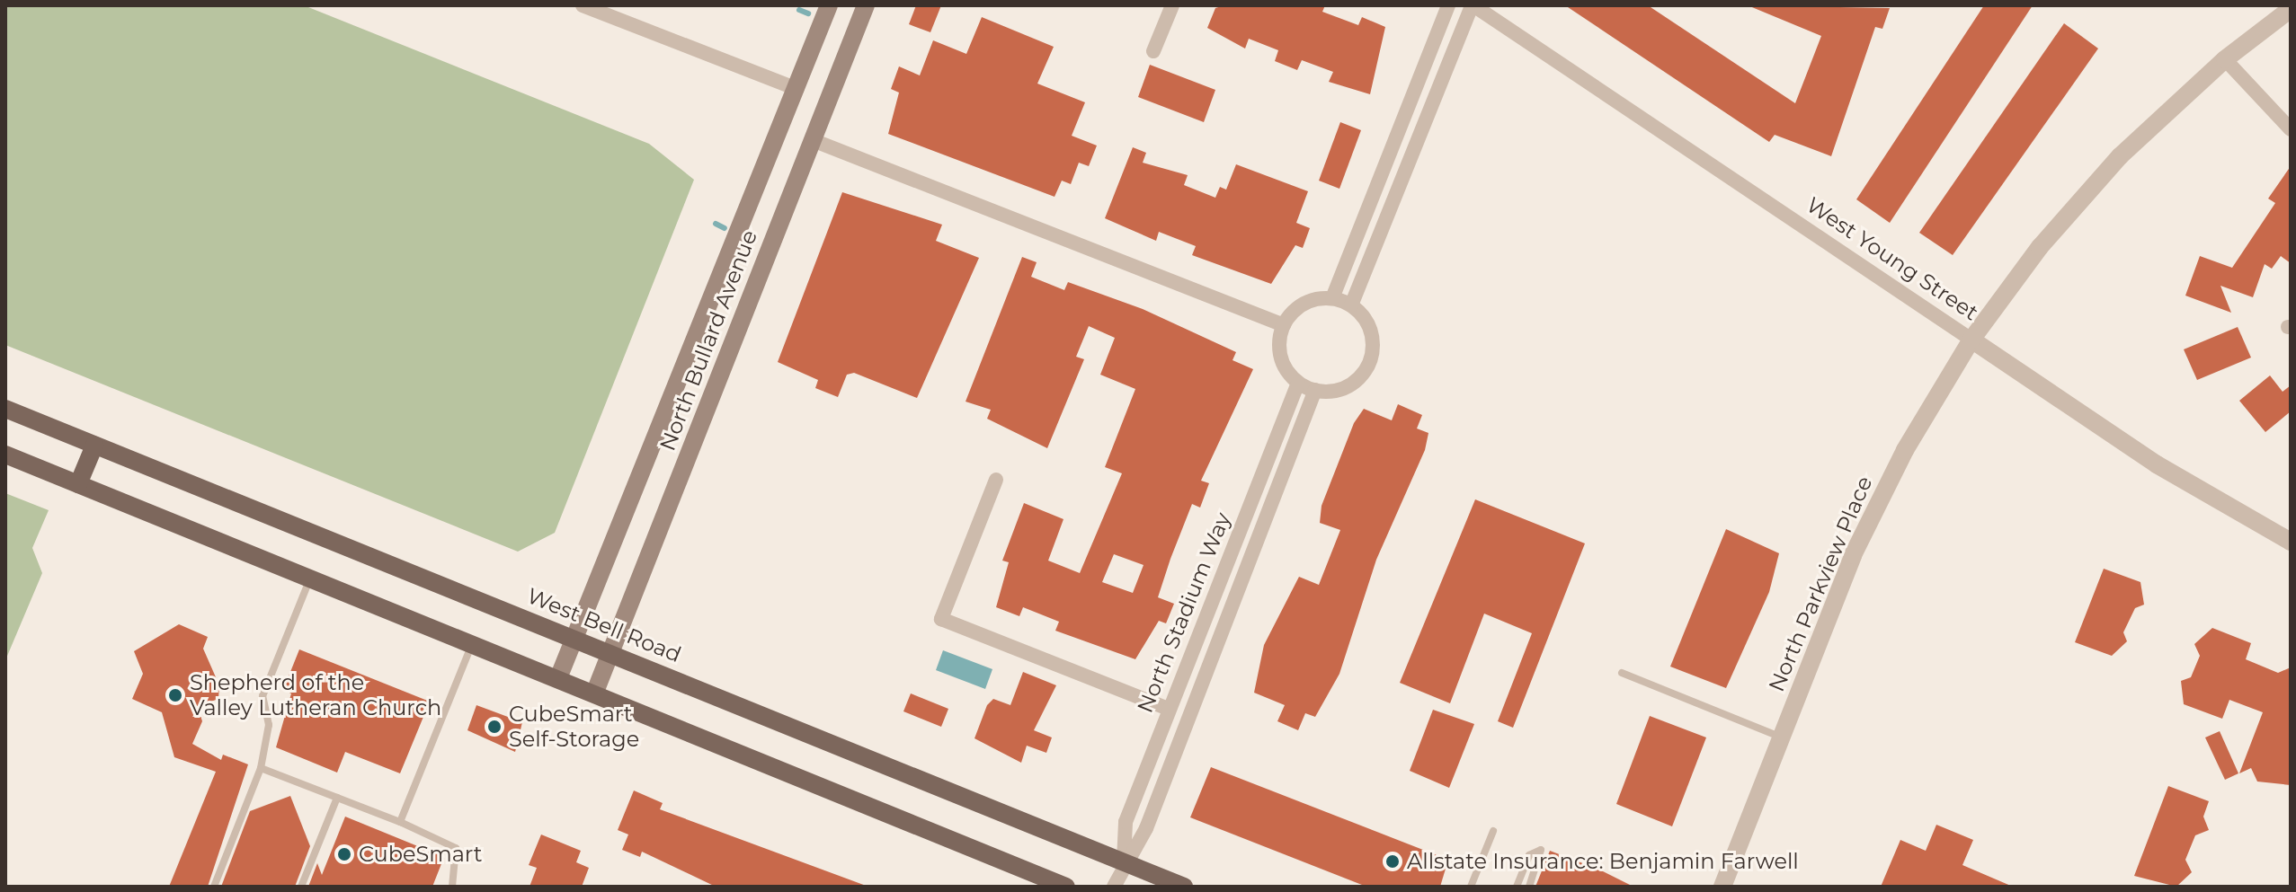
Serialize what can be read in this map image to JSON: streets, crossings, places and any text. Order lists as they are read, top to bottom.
{
  "streets": {
    "main road": ["North Bullard Avenue", "West Bell Road"],
    "street": ["West Young Street", "North Parkview Place", "North Stadium Way"]
  },
  "crossings": [
    ["West Young Street", "North Parkview Place"],
    ["North Bullard Avenue", "West Bell Road"],
    ["North Stadium Way", "West Bell Road"]
  ],
  "places": [
    "Shepherd of the Valley Lutheran Church",
    "CubeSmart Self-Storage",
    "CubeSmart",
    "Allstate Insurance: Benjamin Farwell"
  ]
}
